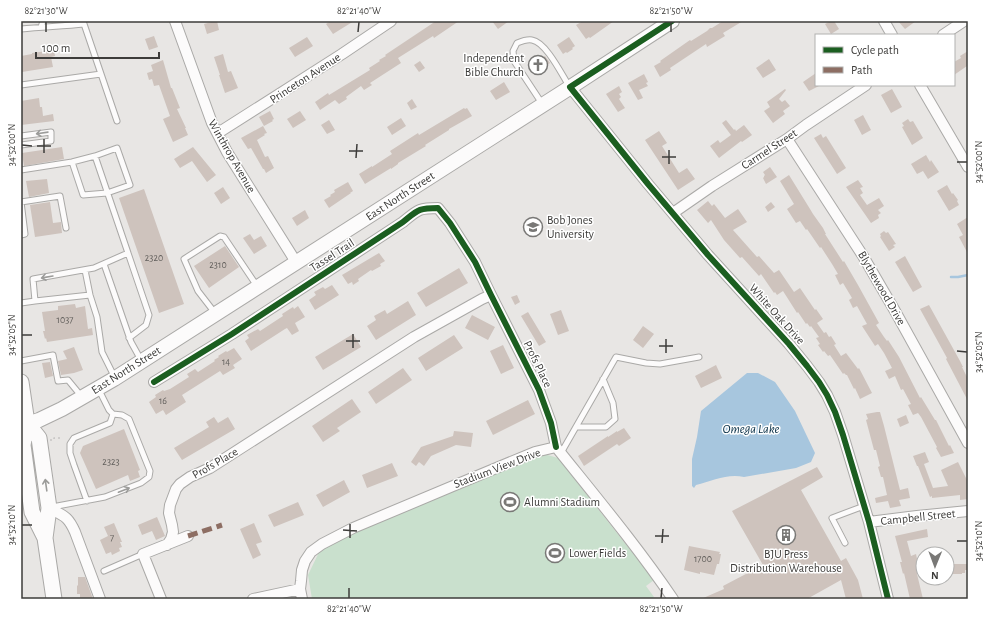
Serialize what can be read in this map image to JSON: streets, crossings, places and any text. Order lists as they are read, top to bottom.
{
  "streets": {
    "main road": ["East North Street"],
    "street": [
      "Princeton Avenue",
      "Carmel Street",
      "Winthrop Avenue",
      "Tassel Trail",
      "Blythewood Drive",
      "White Oak Drive",
      "Profs Place",
      "Stadium View Drive",
      "Campbell Street"
    ]
  },
  "crossings": [
    ["Princeton Avenue", "Winthrop Avenue"],
    ["Carmel Street", "Blythewood Drive"],
    ["Carmel Street", "White Oak Drive"],
    ["Winthrop Avenue", "East North Street"],
    ["East North Street", "White Oak Drive"],
    ["Tassel Trail", "Profs Place"],
    ["White Oak Drive", "Campbell Street"],
    ["Profs Place", "Stadium View Drive"]
  ],
  "water": ["Omega Lake"],
  "places": {
    "church": ["Independent Bible Church"],
    "school or university": ["Bob Jones University"],
    "sports": ["Alumni Stadium", "Lower Fields"],
    "building": ["BJU Press Distribution Warehouse"]
  },
  "house_numbers": [
    "2320",
    "2310",
    "1037",
    "14",
    "16",
    "2323",
    "7",
    "1700"
  ],
  "legend": ["Cycle path", "Path"],
  "scale_bar": "100 m",
  "north": "bottom",
  "coordinates": [
    "82°21'30\"W",
    "82°21'40\"W",
    "82°21'50\"W",
    "34°52'00\"N",
    "34°52'05\"N",
    "34°52'10\"N"
  ]
}
